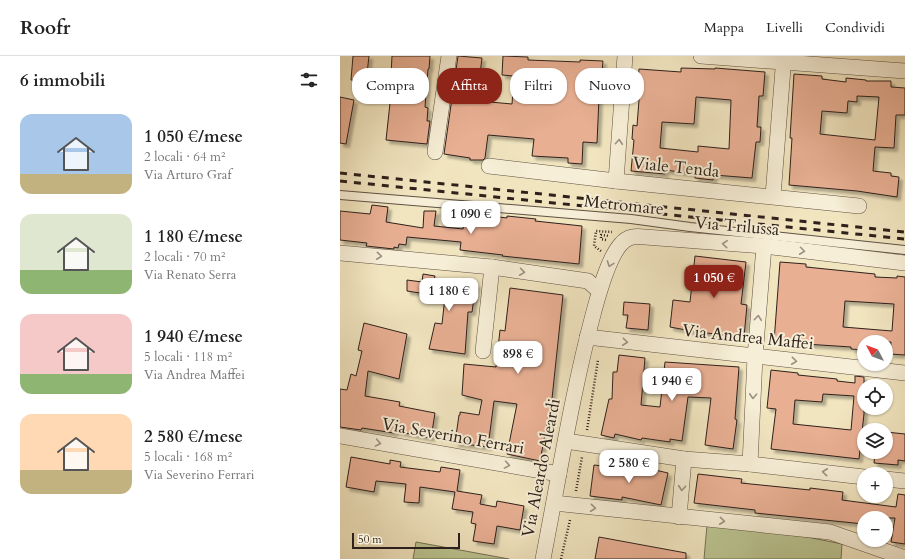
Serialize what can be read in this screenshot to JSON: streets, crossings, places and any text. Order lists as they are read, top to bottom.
{
  "streets": {
    "street": [
      "Viale Tenda",
      "Via Trilussa",
      "Via Andrea Maffei",
      "Via Severino Ferrari",
      "Via Aleardo Aleardi"
    ],
    "lane": ["Metromare"]
  },
  "crossings": [
    ["Via Trilussa", "Via Aleardo Aleardi"],
    ["Via Andrea Maffei", "Via Aleardo Aleardi"],
    ["Via Severino Ferrari", "Via Aleardo Aleardi"]
  ],
  "one_way": ["Via Severino Ferrari"],
  "scale_bar": "50 m",
  "north": "top left",
  "page": {
    "header": "Roofr",
    "nav": ["Mappa", "Livelli", "Condividi"],
    "heading": "6 immobili",
    "chip": [
      "Compra",
      "Affitta",
      "Filtri",
      "Nuovo"
    ],
    "list": [
      {
        "name": "1 050 €/mese",
        "note": "2 locali · 64 m² · Via Arturo Graf"
      },
      {
        "name": "1 180 €/mese",
        "note": "2 locali · 70 m² · Via Renato Serra"
      },
      {
        "name": "1 940 €/mese",
        "note": "5 locali · 118 m² · Via Andrea Maffei"
      },
      {
        "name": "2 580 €/mese",
        "note": "5 locali · 168 m² · Via Severino Ferrari"
      }
    ],
    "price": [
      "1 090 €",
      "1 050 €",
      "1 180 €",
      "898 €",
      "1 940 €",
      "2 580 €"
    ],
    "map_buttons": ["+", "−"],
    "scale": "50 m"
  }
}
